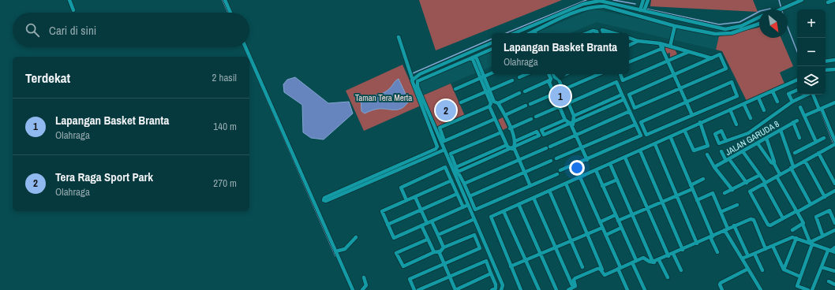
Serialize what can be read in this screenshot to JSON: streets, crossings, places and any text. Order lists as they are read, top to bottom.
{
  "streets": {
    "street": ["JALAN GARUDA 8"]
  },
  "parks": ["Taman Tera Merta"],
  "north": "bottom right",
  "page": {
    "map_buttons": ["+", "−"],
    "search": "Cari di sini",
    "popup": ["Lapangan Basket Branta", "Olahraga"],
    "heading": ["Terdekat", "2 hasil"],
    "pins": ["1", "2"],
    "list": [
      {
        "mark": "1",
        "name": "Lapangan Basket Branta",
        "note": "Olahraga",
        "value": "140 m"
      },
      {
        "mark": "2",
        "name": "Tera Raga Sport Park",
        "note": "Olahraga",
        "value": "270 m"
      }
    ]
  }
}
